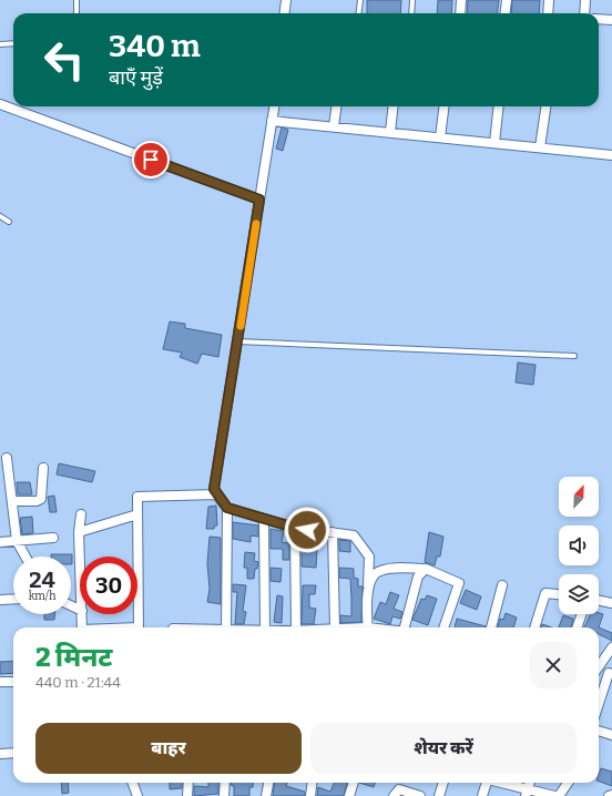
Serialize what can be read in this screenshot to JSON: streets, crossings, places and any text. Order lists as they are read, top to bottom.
{
  "north": "top right",
  "page": {
    "turn": ["340 m", "बाएँ मुड़ें"],
    "speed": "24 km/h",
    "limit": "30",
    "heading": ["2 मिनट", "440 m · 21:44"],
    "buttons": ["बाहर", "शेयर करें"]
  }
}
